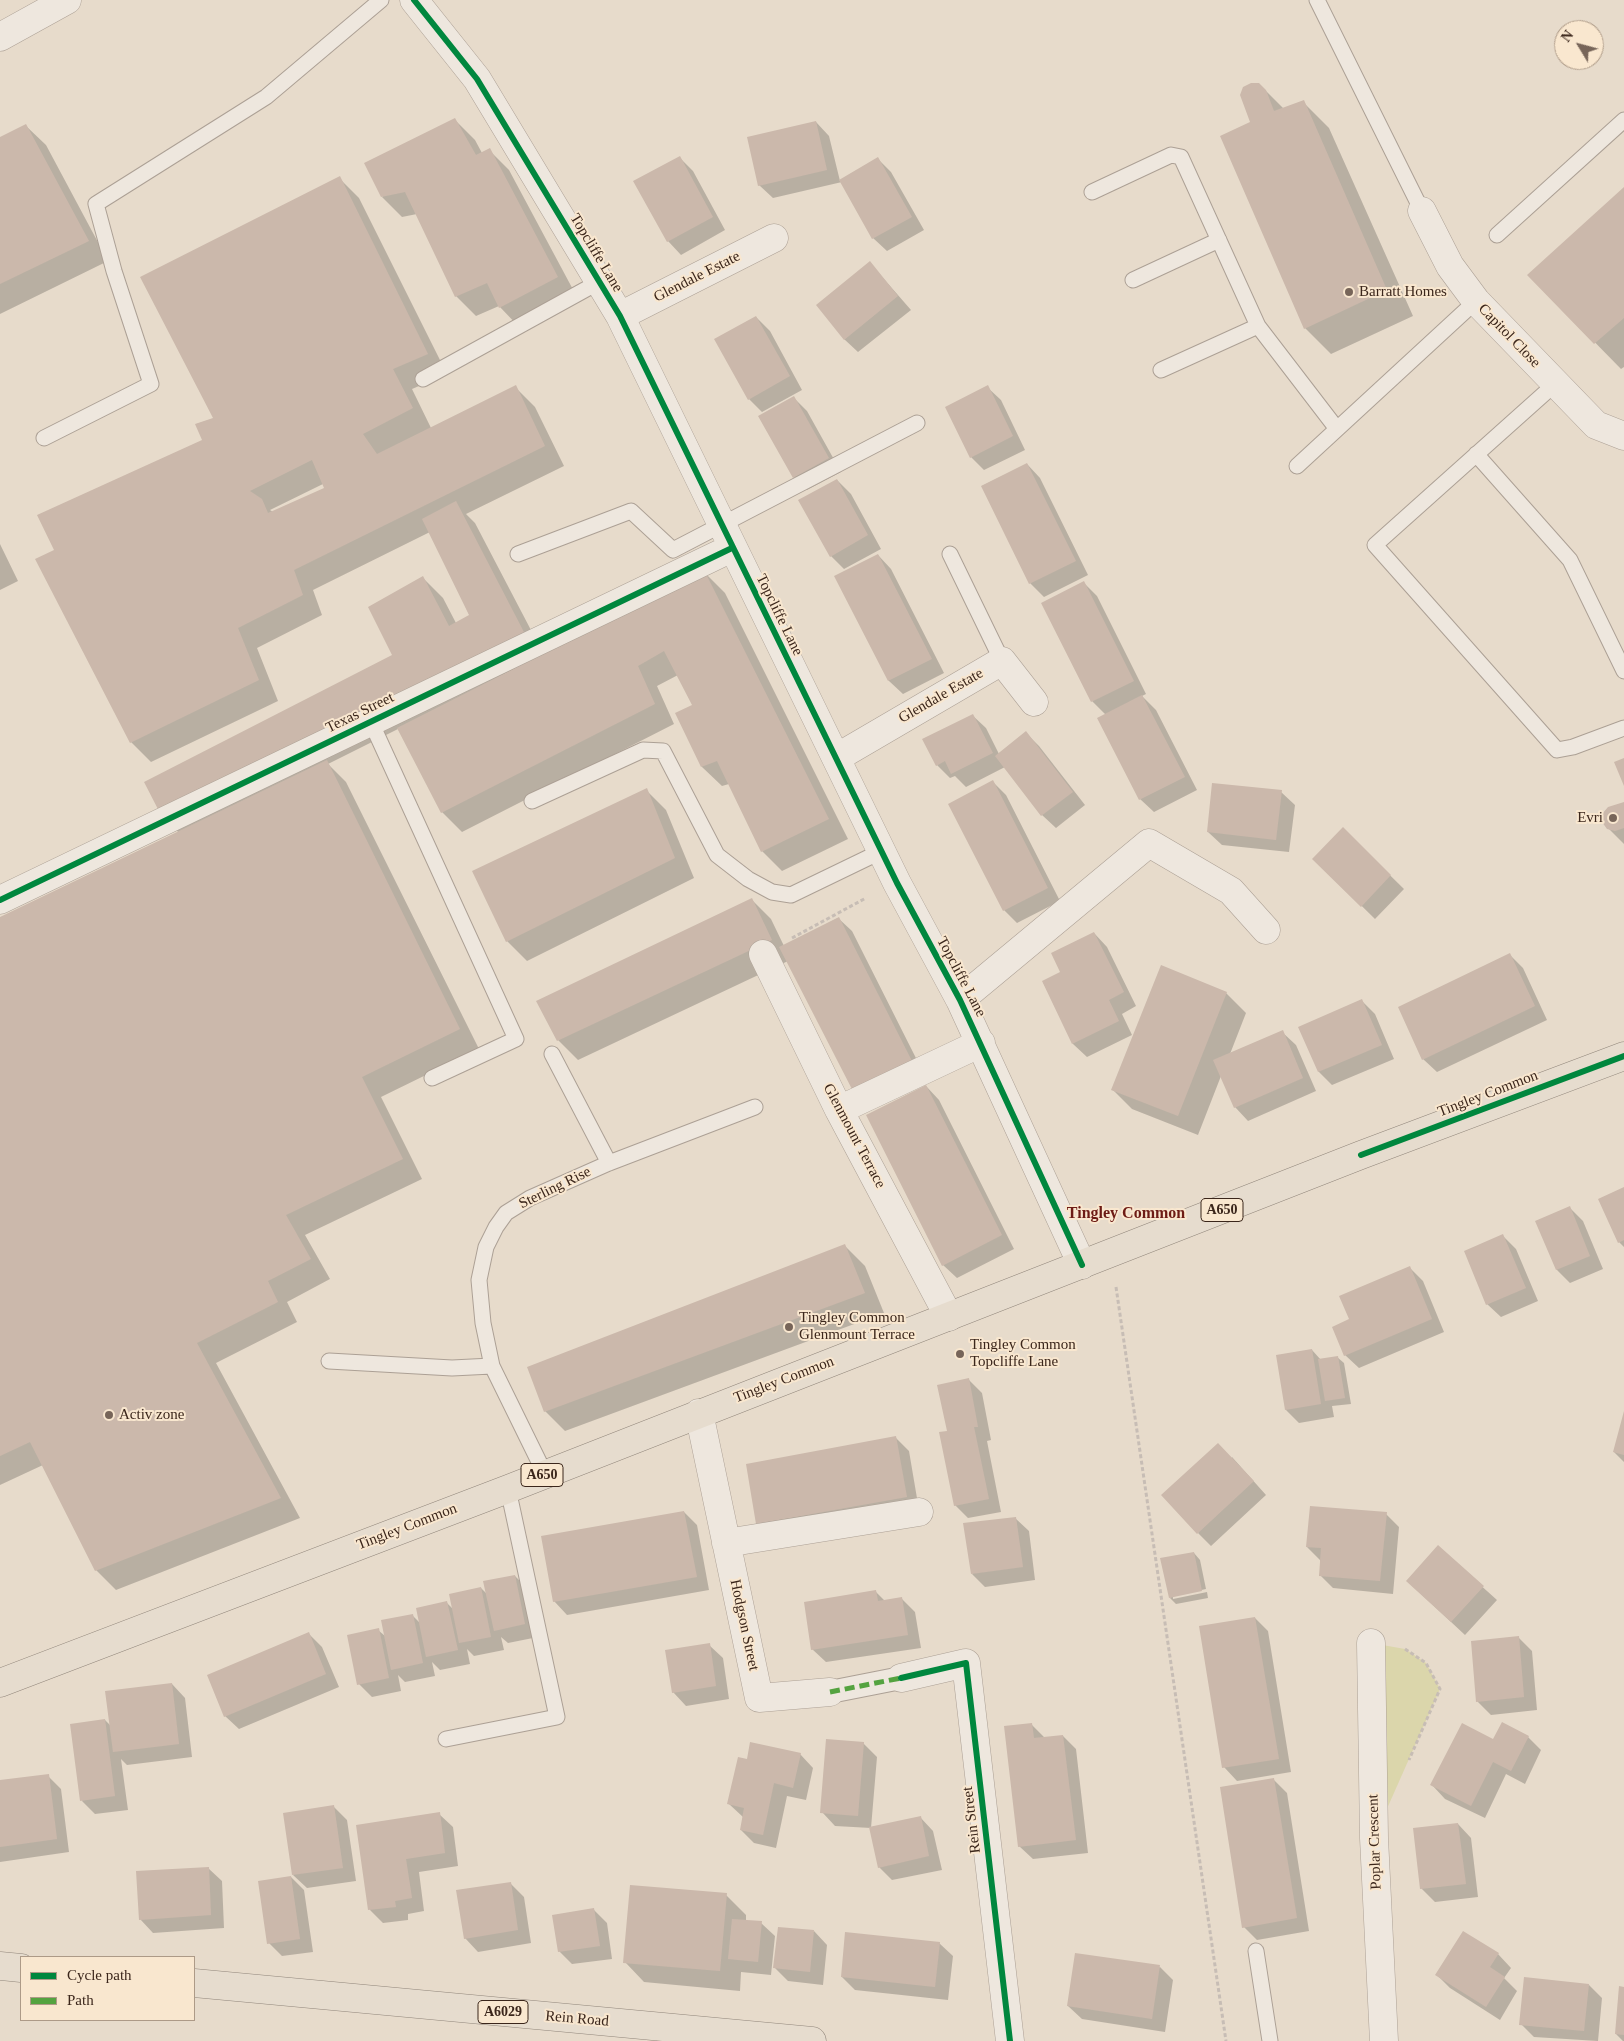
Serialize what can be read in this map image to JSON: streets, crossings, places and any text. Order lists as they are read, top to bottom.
{
  "streets": {
    "main road": [
      "Tingley Common",
      "A650",
      "A6029",
      "Rein Road"
    ],
    "street": [
      "Topcliffe Lane",
      "Glendale Estate",
      "Capitol Close",
      "Texas Street",
      "Glenmount Terrace",
      "Hodgson Street",
      "Rein Street",
      "Poplar Crescent"
    ],
    "lane": ["Sterling Rise"]
  },
  "crossings": [
    ["Topcliffe Lane", "Glendale Estate"],
    ["Topcliffe Lane", "Texas Street"],
    ["Topcliffe Lane", "Tingley Common"],
    ["Tingley Common", "Glenmount Terrace"],
    ["Tingley Common", "Sterling Rise"],
    ["Tingley Common", "Hodgson Street"],
    ["Hodgson Street", "Rein Street"]
  ],
  "districts": ["Tingley Common"],
  "places": [
    "Barratt Homes",
    "Evri",
    "Tingley Common Glenmount Terrace",
    "Tingley Common Topcliffe Lane",
    "Activ zone"
  ],
  "legend": ["Cycle path", "Path"],
  "north": "top left"
}
